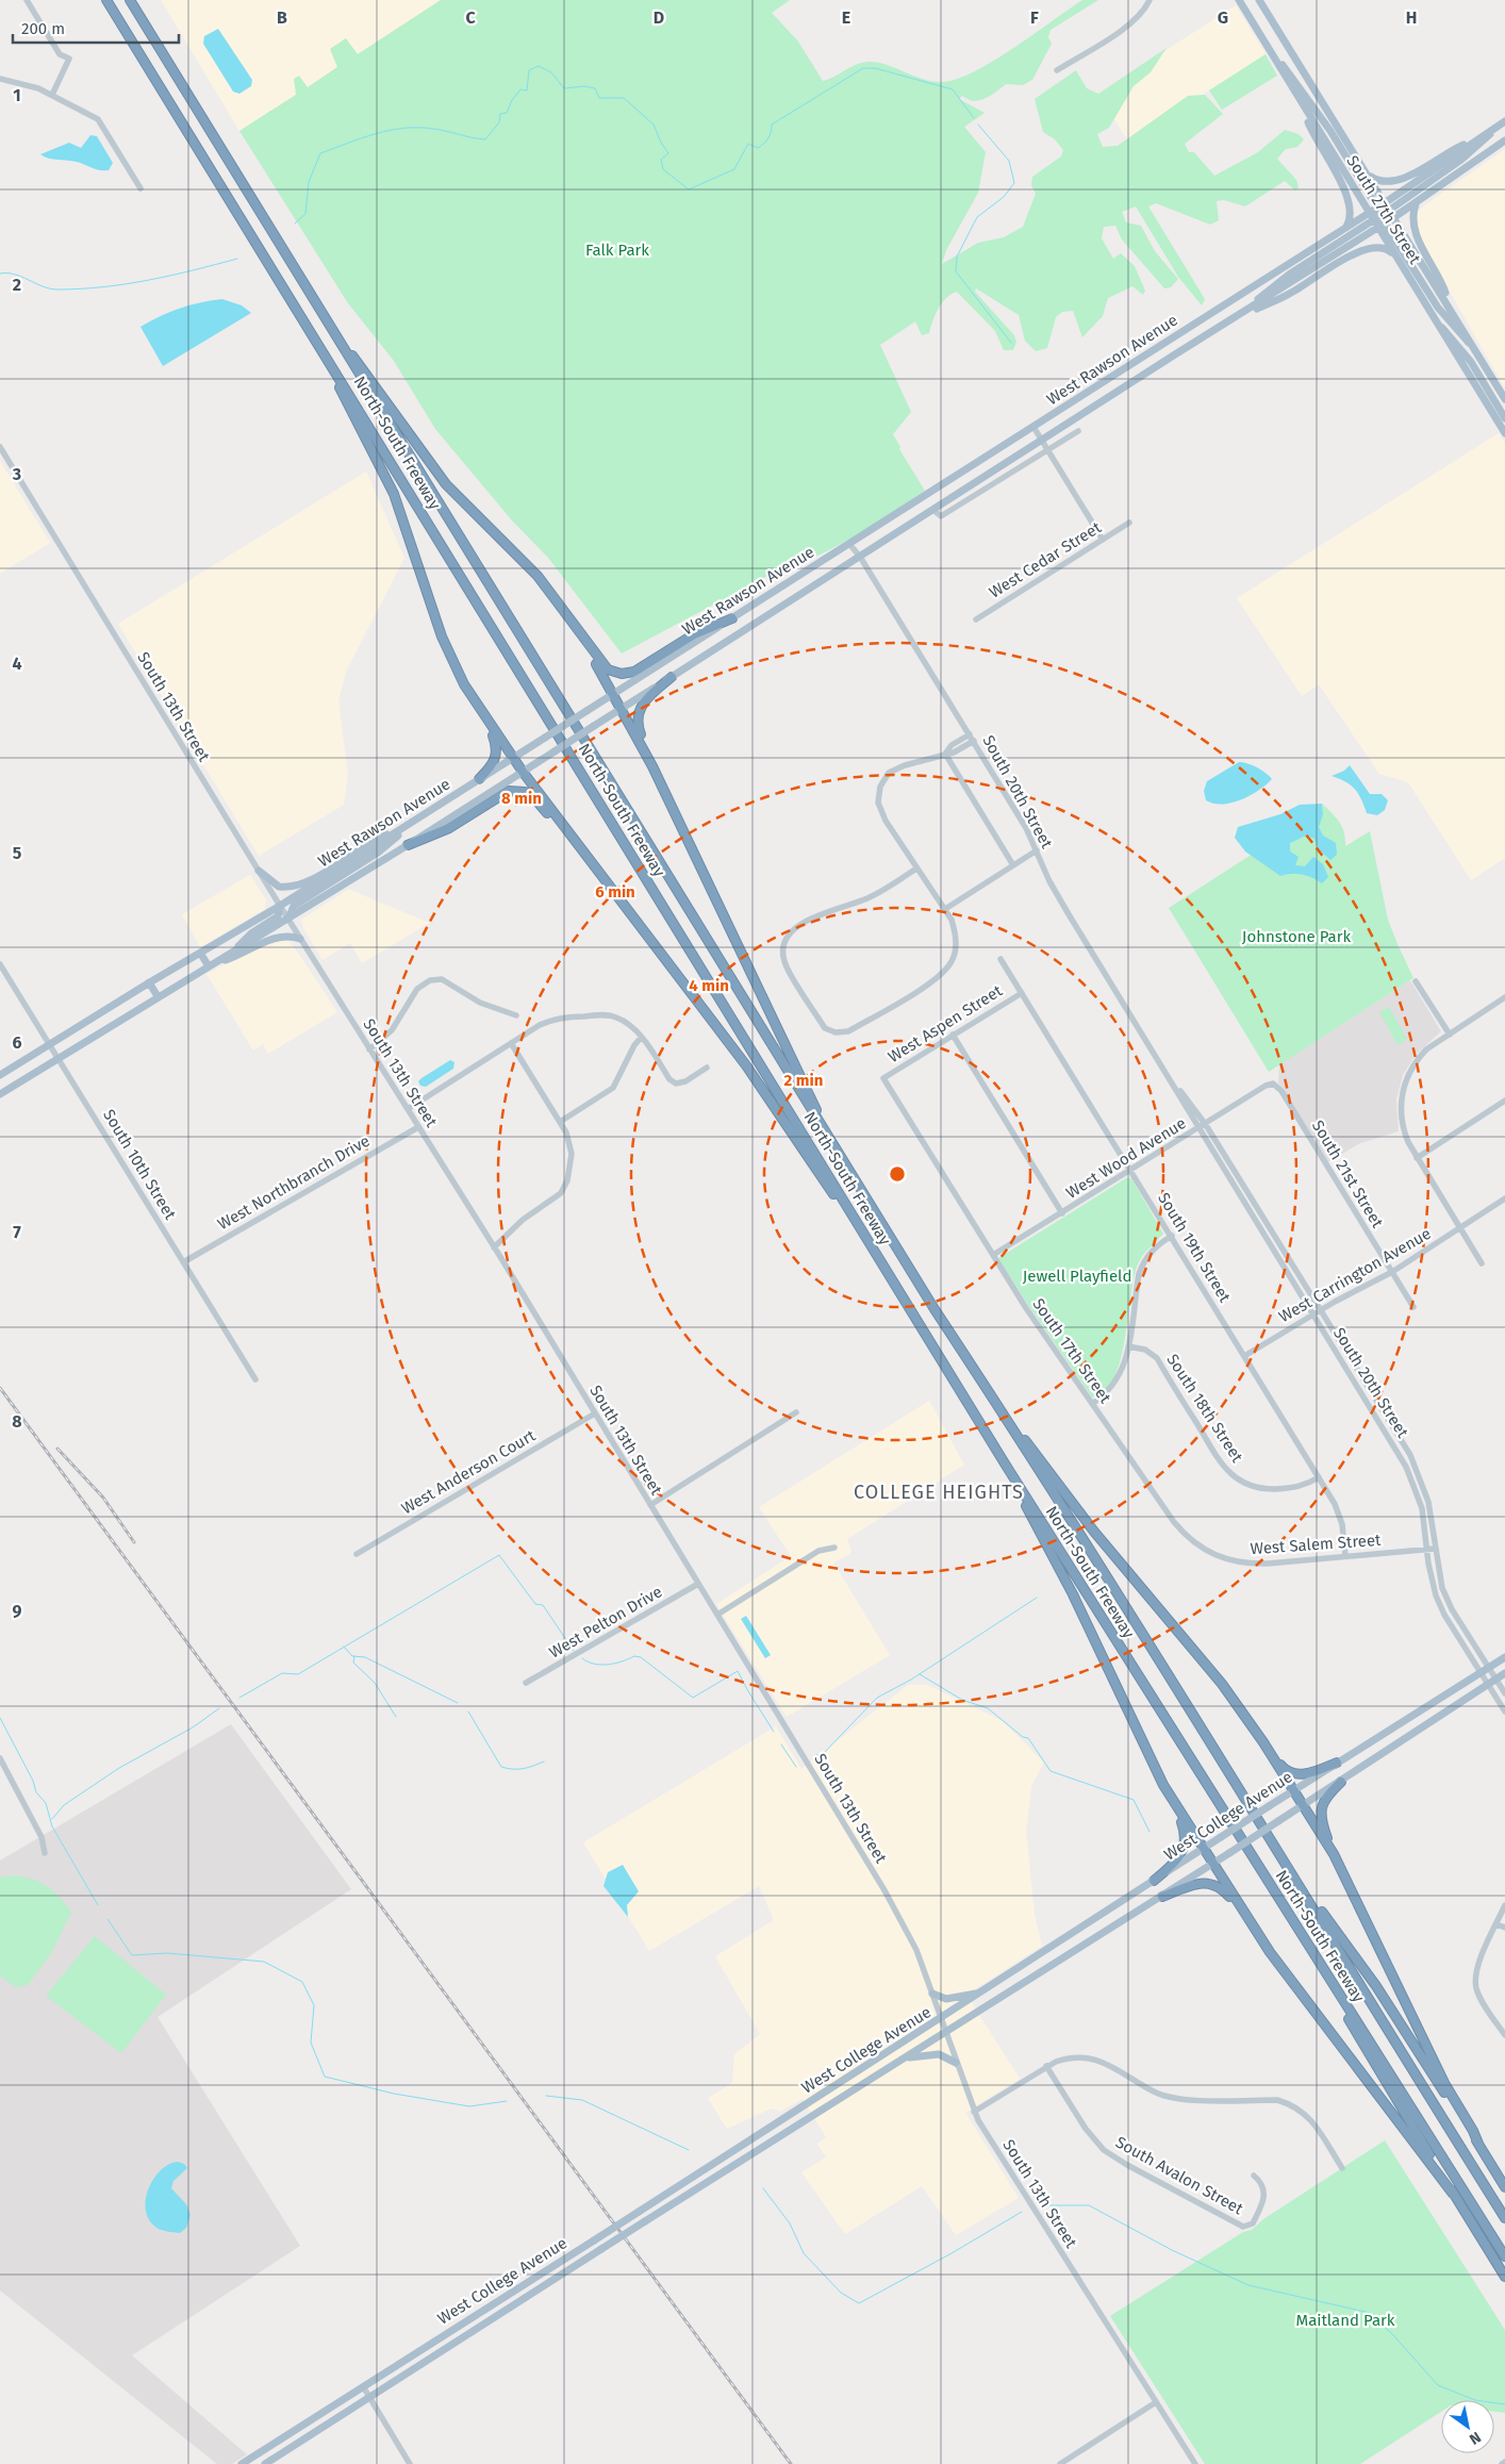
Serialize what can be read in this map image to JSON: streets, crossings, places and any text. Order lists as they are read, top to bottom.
{
  "streets": {
    "highway": ["North-South Freeway"],
    "main road": ["South 27th Street", "West Rawson Avenue", "West College Avenue"],
    "street": [
      "West Cedar Street",
      "South 13th Street",
      "South 20th Street",
      "West Aspen Street",
      "West Wood Avenue",
      "South 10th Street",
      "South 21st Street",
      "West Northbranch Drive",
      "South 19th Street",
      "West Carrington Avenue",
      "South 17th Street",
      "South 18th Street",
      "West Anderson Court",
      "West Salem Street",
      "West Pelton Drive",
      "South Avalon Street"
    ]
  },
  "crossings": [
    ["South 27th Street", "West Rawson Avenue"],
    ["West Rawson Avenue", "South 13th Street"],
    ["West Rawson Avenue", "South 20th Street"],
    ["West Rawson Avenue", "South 10th Street"],
    ["South 13th Street", "West Northbranch Drive"],
    ["South 13th Street", "West Anderson Court"],
    ["South 13th Street", "West Pelton Drive"],
    ["South 13th Street", "West College Avenue"],
    ["South 20th Street", "West Wood Avenue"],
    ["South 20th Street", "West Carrington Avenue"],
    ["South 20th Street", "West Salem Street"],
    ["South 20th Street", "West College Avenue"],
    ["West Aspen Street", "South 19th Street"],
    ["West Aspen Street", "South 17th Street"],
    ["West Wood Avenue", "South 21st Street"],
    ["West Wood Avenue", "South 19th Street"],
    ["West Wood Avenue", "South 17th Street"],
    ["South 10th Street", "West Northbranch Drive"],
    ["South 21st Street", "West Carrington Avenue"],
    ["South 19th Street", "West Carrington Avenue"],
    ["South 19th Street", "South 18th Street"],
    ["South 19th Street", "West Salem Street"],
    ["South 17th Street", "West Salem Street"]
  ],
  "districts": ["COLLEGE HEIGHTS"],
  "parks": [
    "Falk Park",
    "Johnstone Park",
    "Jewell Playfield",
    "Maitland Park"
  ],
  "scale_bar": "200 m",
  "north": "bottom right",
  "grid": {
    "columns": [
      "B",
      "C",
      "D",
      "E",
      "F",
      "G",
      "H"
    ],
    "rows": [
      "1",
      "2",
      "3",
      "4",
      "5",
      "6",
      "7",
      "8",
      "9"
    ]
  },
  "rings": [
    "8 min",
    "6 min",
    "4 min",
    "2 min"
  ]
}
